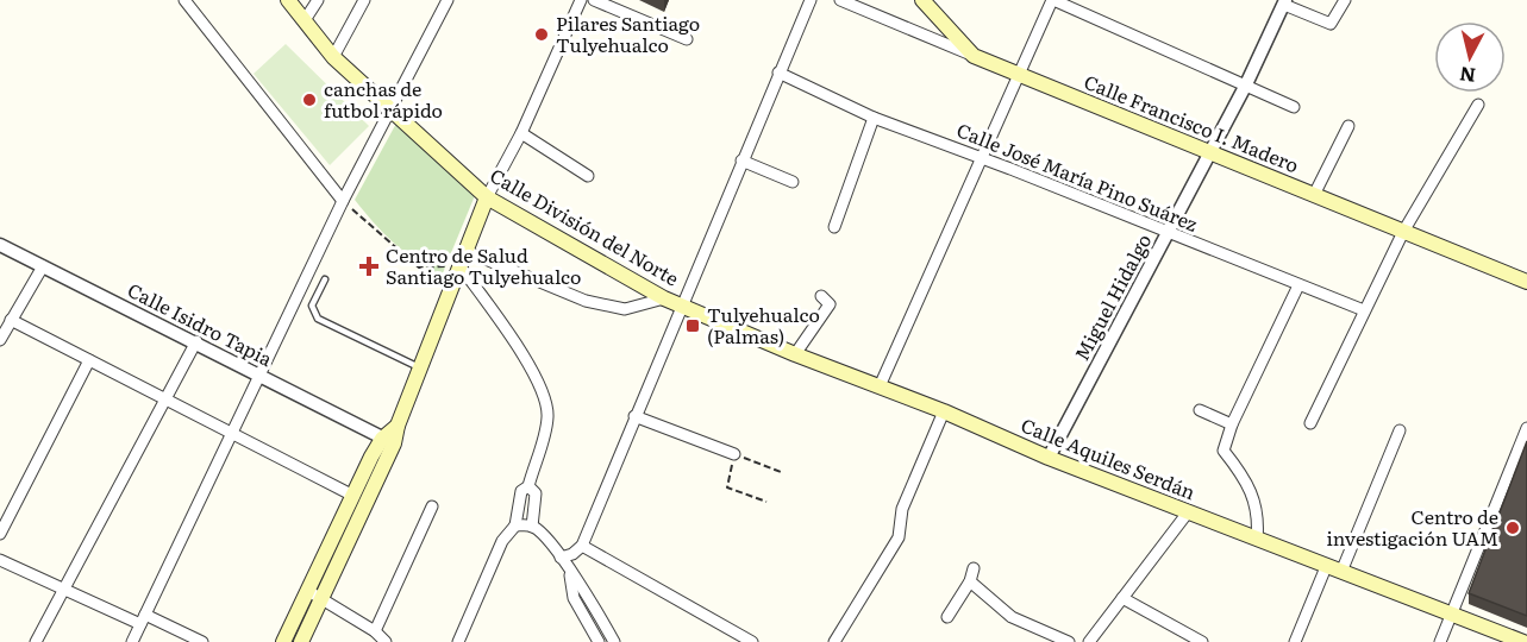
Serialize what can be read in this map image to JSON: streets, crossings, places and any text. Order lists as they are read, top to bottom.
{
  "streets": {
    "main road": ["Calle Francisco I. Madero", "Calle División del Norte", "Calle Aquiles Serdán"],
    "street": ["Calle José María Pino Suárez", "Miguel Hidalgo", "Calle Isidro Tapia"]
  },
  "crossings": [
    ["Calle Francisco I. Madero", "Miguel Hidalgo"],
    ["Calle José María Pino Suárez", "Miguel Hidalgo"],
    ["Calle División del Norte", "Calle Aquiles Serdán"],
    ["Miguel Hidalgo", "Calle Aquiles Serdán"]
  ],
  "places": {
    "other": ["Pilares Santiago Tulyehualco", "canchas de futbol rápido", "Centro de investigación UAM"],
    "health": ["Centro de Salud Santiago Tulyehualco"],
    "transit": ["Tulyehualco (Palmas)"]
  },
  "north": "bottom"
}
